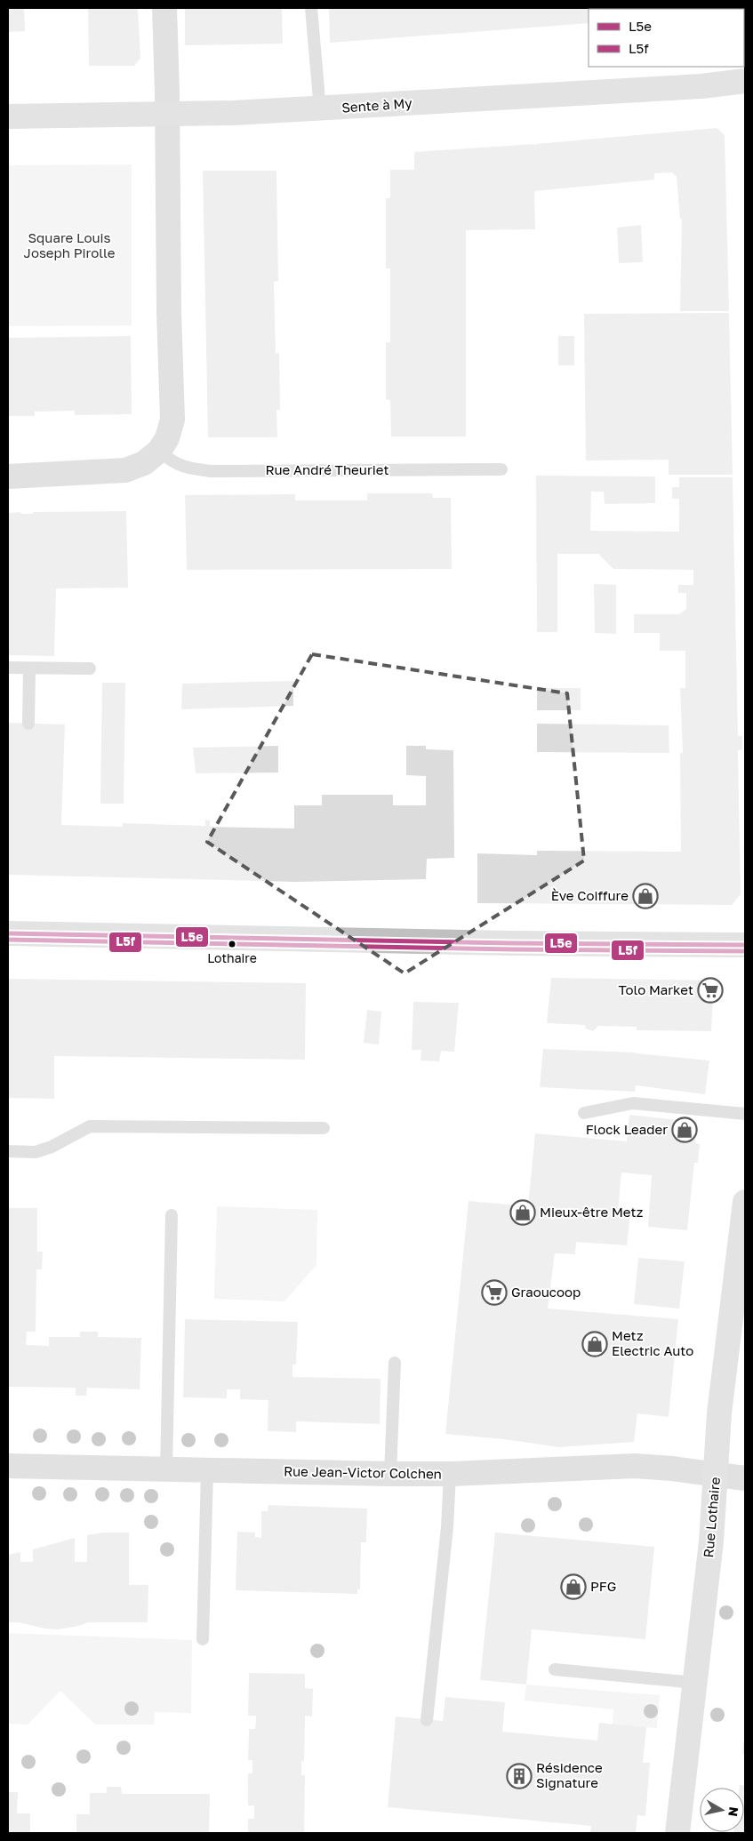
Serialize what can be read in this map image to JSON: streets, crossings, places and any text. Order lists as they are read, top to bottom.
{
  "streets": {
    "street": ["Sente à My", "Rue Jean-Victor Colchen", "Rue Lothaire"],
    "lane": ["Rue André Theuriet"]
  },
  "crossings": [
    ["Rue Jean-Victor Colchen", "Rue Lothaire"]
  ],
  "parks": ["Square Louis Joseph Pirolle"],
  "places": {
    "shop": [
      "Ève Coiffure",
      "Flock Leader",
      "Mieux-être Metz",
      "Metz Electric Auto",
      "PFG"
    ],
    "other": ["Lothaire"],
    "supermarket": ["Tolo Market", "Graoucoop"],
    "building": ["Résidence Signature"]
  },
  "lines": ["transit line L5e", "transit line L5f"],
  "legend": ["L5e", "L5f"],
  "north": "right"
}
